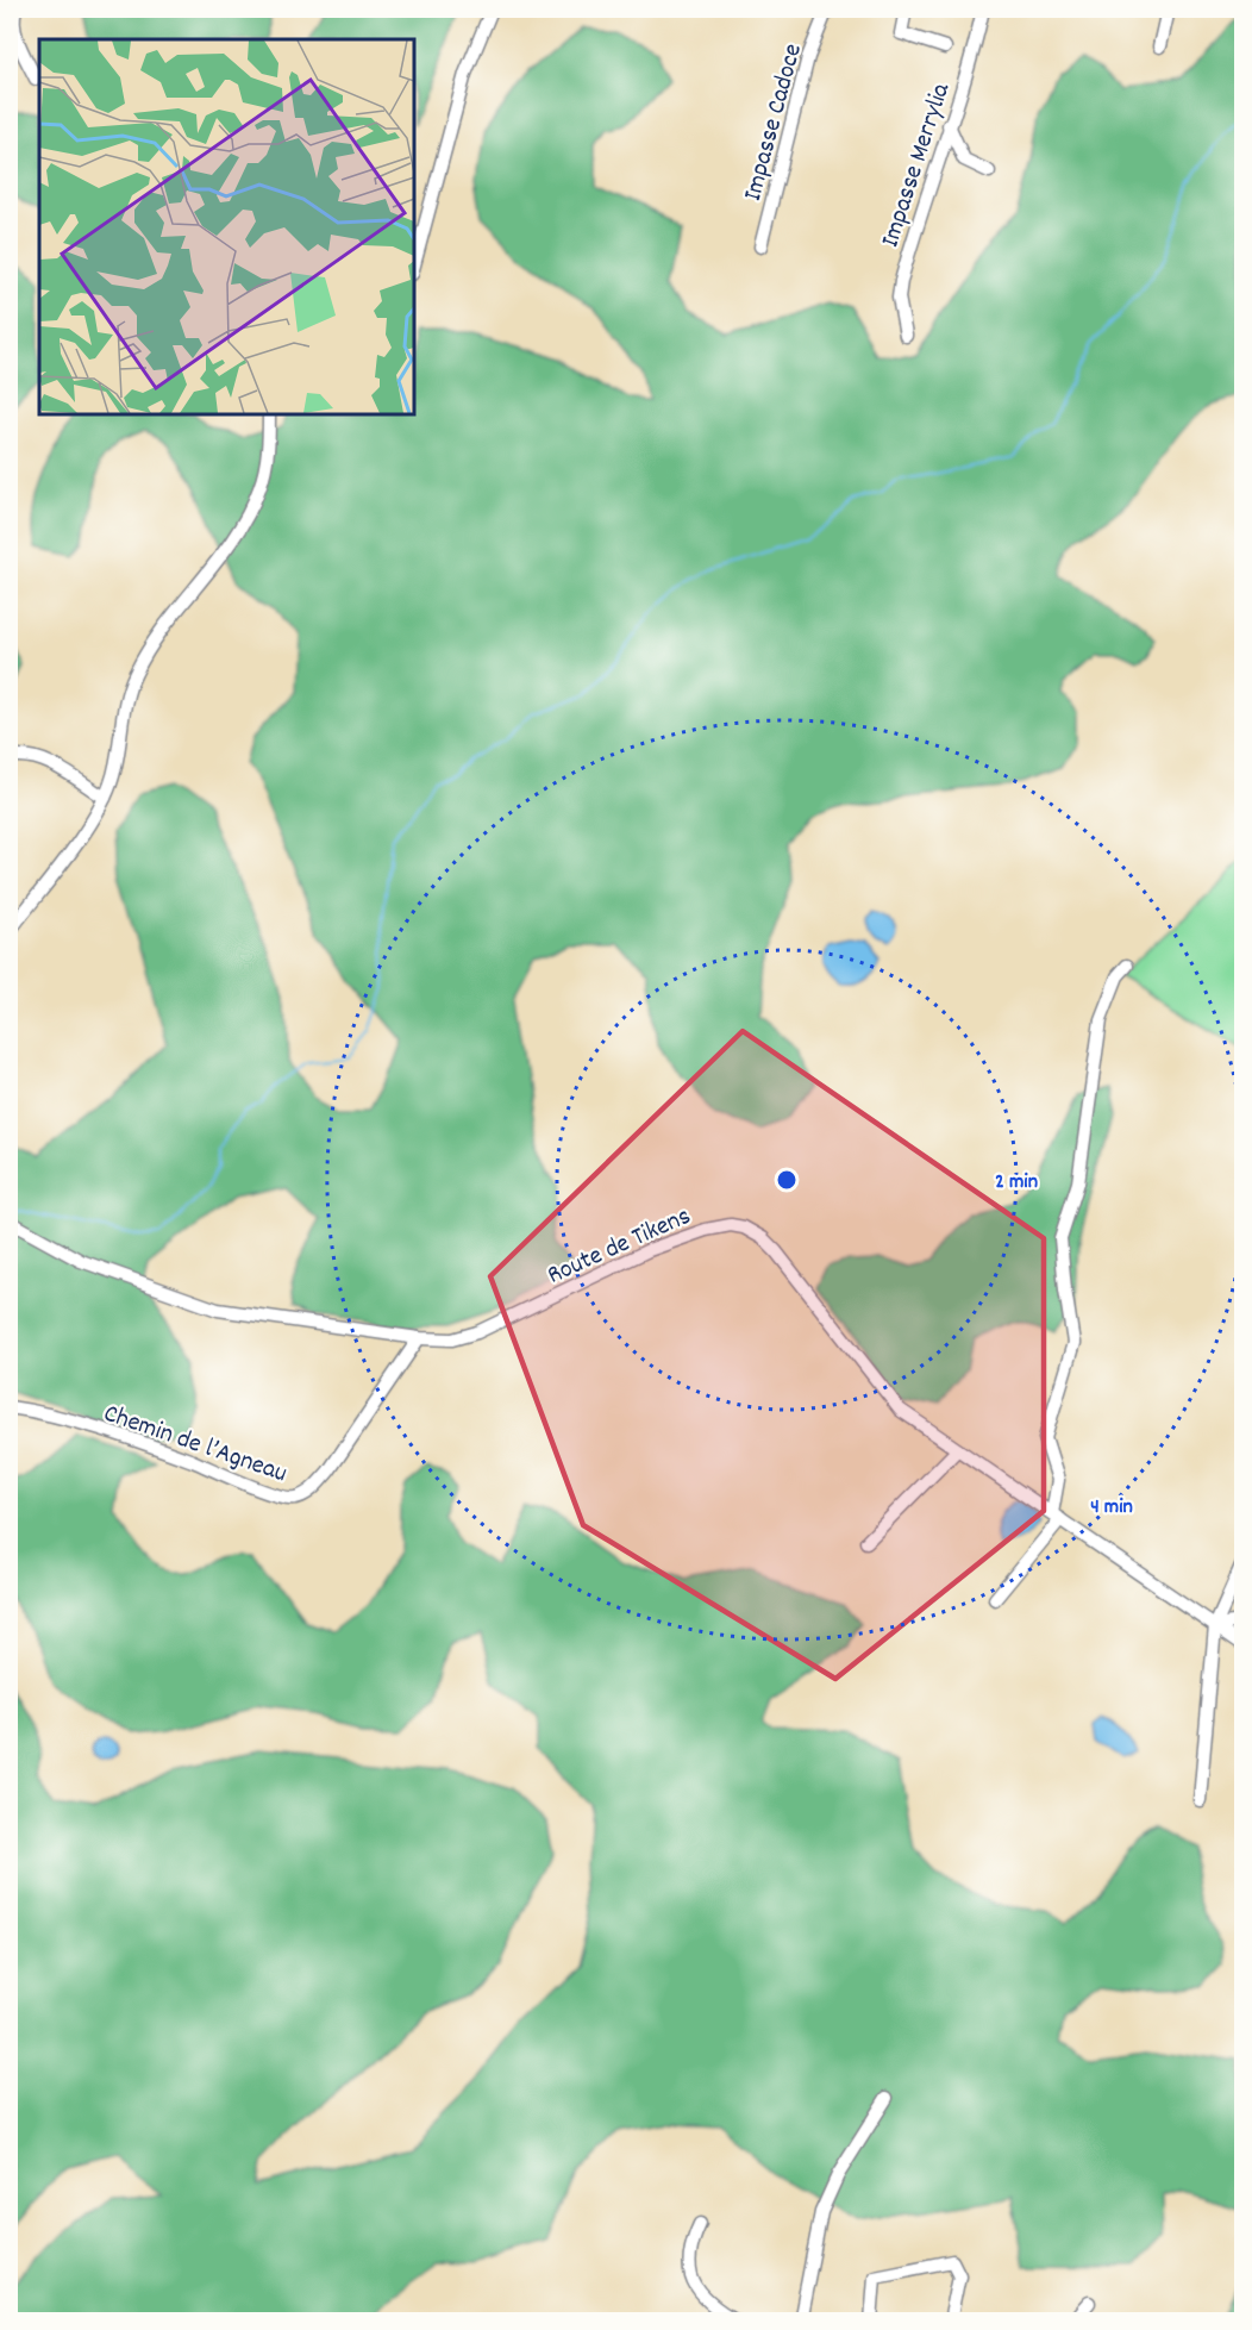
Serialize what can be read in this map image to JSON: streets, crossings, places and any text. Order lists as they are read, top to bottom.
{
  "streets": {
    "street": [
      "Impasse Cadoce",
      "Impasse Merrylia",
      "Route de Tikens",
      "Chemin de l’Agneau"
    ]
  },
  "crossings": [
    ["Route de Tikens", "Chemin de l’Agneau"]
  ],
  "rings": ["2 min", "4 min"]
}
